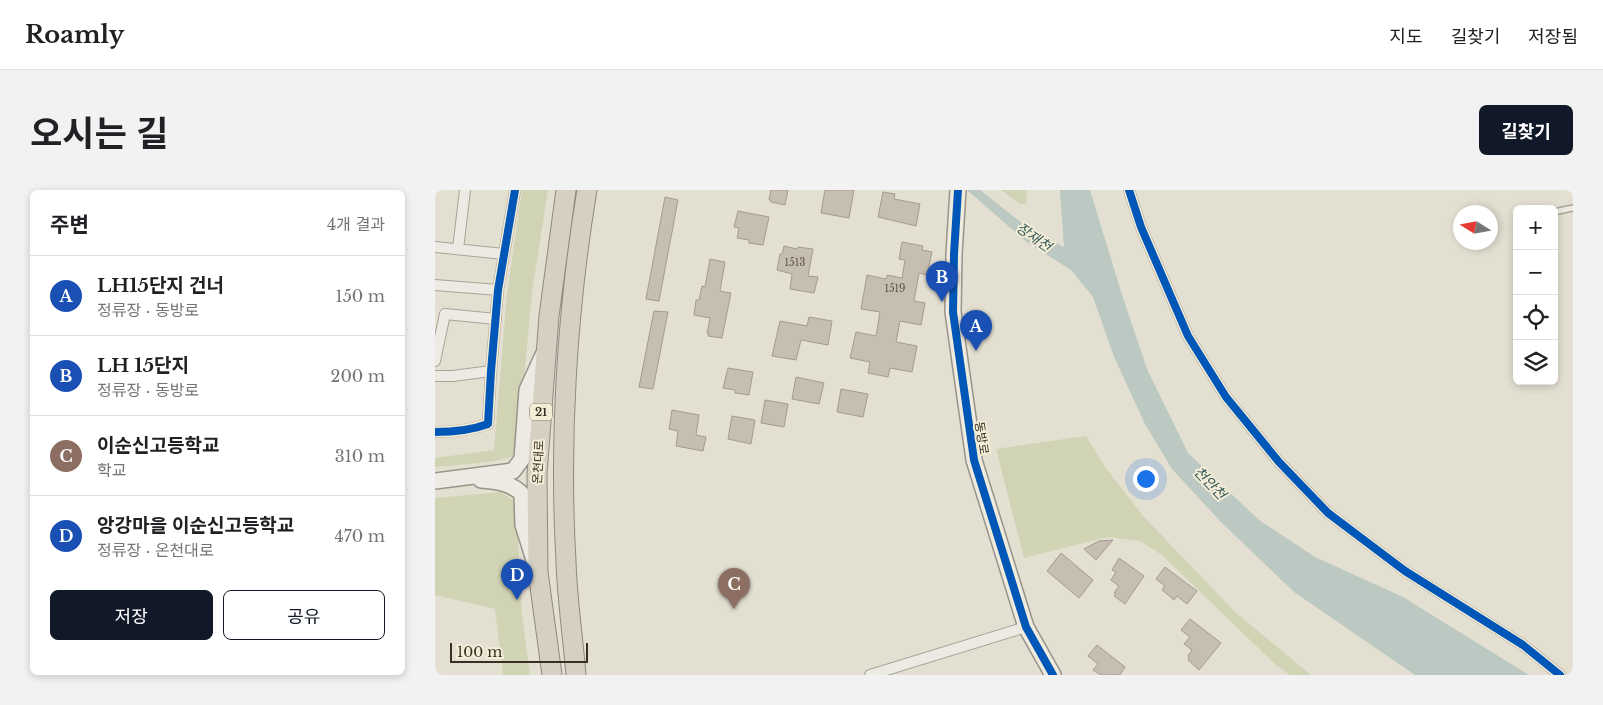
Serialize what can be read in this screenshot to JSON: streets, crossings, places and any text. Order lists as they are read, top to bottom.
{
  "streets": {
    "highway": ["21", "온천대로"],
    "street": ["동방로"]
  },
  "water": ["장재천", "천안천"],
  "house_numbers": ["1513", "1519"],
  "scale_bar": "100 m",
  "north": "left",
  "page": {
    "header": "Roamly",
    "nav": ["지도", "길찾기", "저장됨"],
    "title": "오시는 길",
    "buttons": [
      "길찾기",
      ["저장", "공유"]
    ],
    "heading": ["주변", "4개 결과"],
    "map_buttons": ["+", "−"],
    "list": [
      {
        "mark": "A",
        "name": "LH15단지 건너",
        "note": "정류장 · 동방로",
        "value": "150 m"
      },
      {
        "mark": "B",
        "name": "LH 15단지",
        "note": "정류장 · 동방로",
        "value": "200 m"
      },
      {
        "mark": "C",
        "name": "이순신고등학교",
        "note": "학교",
        "value": "310 m"
      },
      {
        "mark": "D",
        "name": "앙강마을 이순신고등학교",
        "note": "정류장 · 온천대로",
        "value": "470 m"
      }
    ],
    "pins": [
      "B",
      "A",
      "D",
      "C"
    ],
    "scale": "100 m"
  }
}
